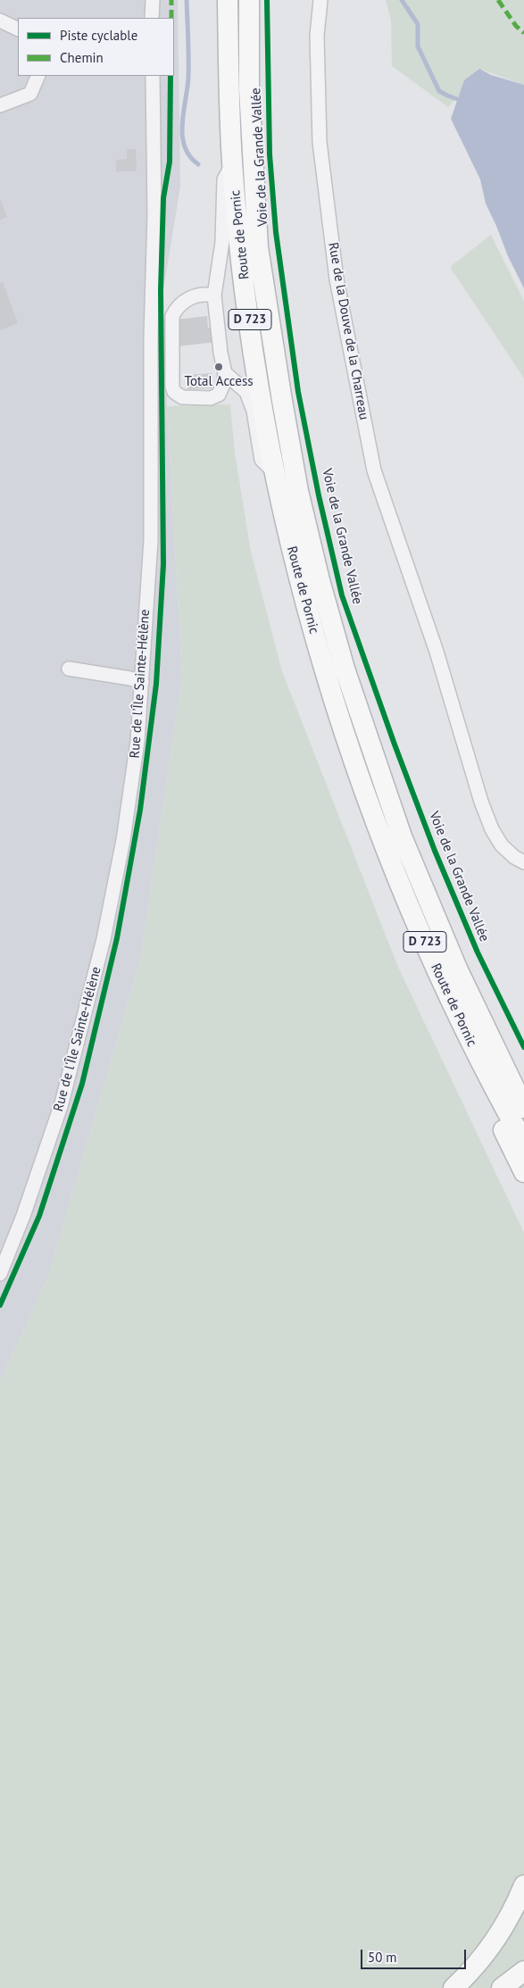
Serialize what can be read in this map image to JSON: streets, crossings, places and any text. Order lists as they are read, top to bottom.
{
  "streets": {
    "highway": ["Route de Pornic", "D 723"],
    "street": ["Rue de la Douve de la Charreau", "Rue de l'Île Sainte-Hélène"],
    "cycle path": ["Voie de la Grande Vallée"]
  },
  "places": ["Total Access"],
  "legend": ["Piste cyclable", "Chemin"],
  "scale_bar": "50 m"
}
